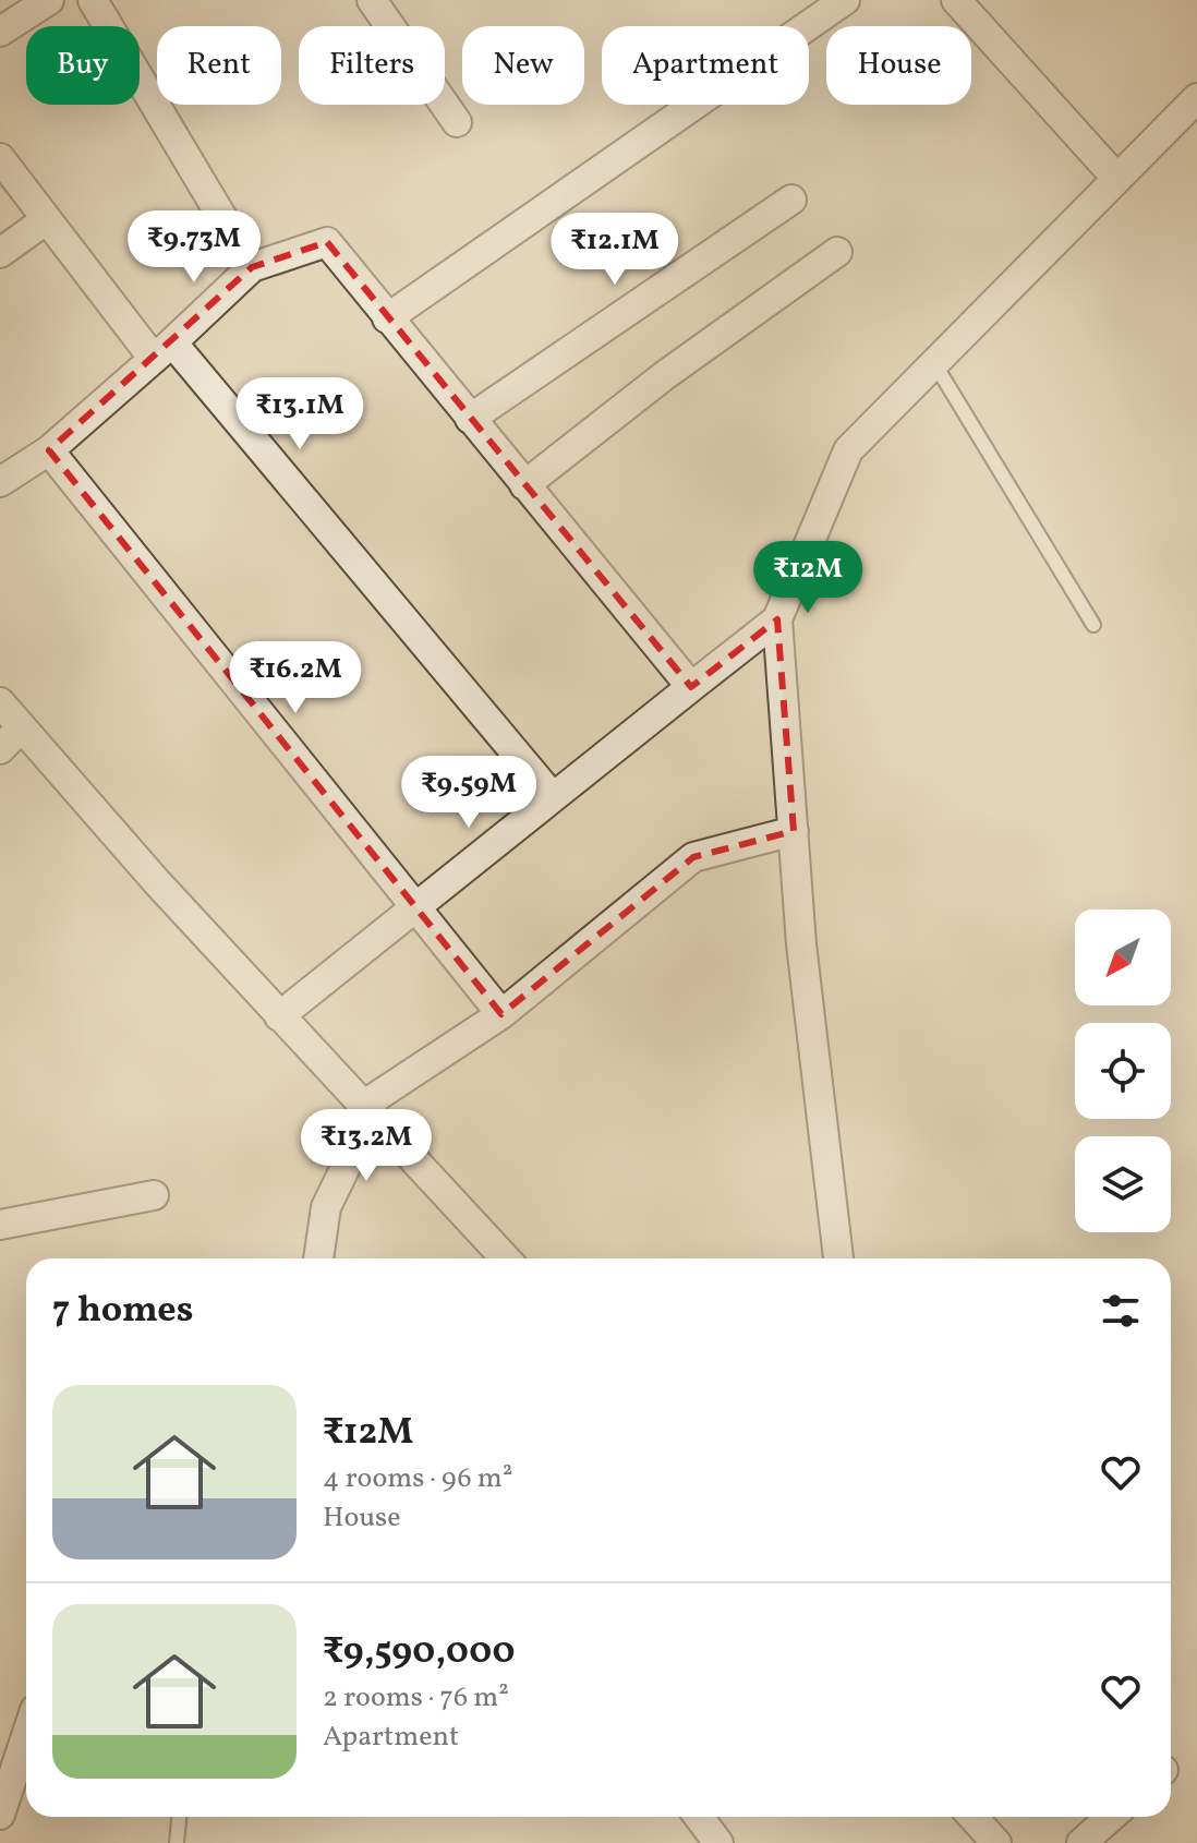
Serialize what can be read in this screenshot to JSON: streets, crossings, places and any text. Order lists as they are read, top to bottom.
{
  "north": "bottom left",
  "page": {
    "chip": [
      "Buy",
      "Rent",
      "Filters",
      "New",
      "Apartment",
      "House"
    ],
    "price": [
      "₹9.73M",
      "₹12.1M",
      "₹13.1M",
      "₹12M",
      "₹16.2M",
      "₹9.59M",
      "₹13.2M"
    ],
    "heading": "7 homes",
    "list": [
      {
        "name": "₹12M",
        "note": "4 rooms · 96 m² · House"
      },
      {
        "name": "₹9,590,000",
        "note": "2 rooms · 76 m² · Apartment"
      }
    ]
  }
}
